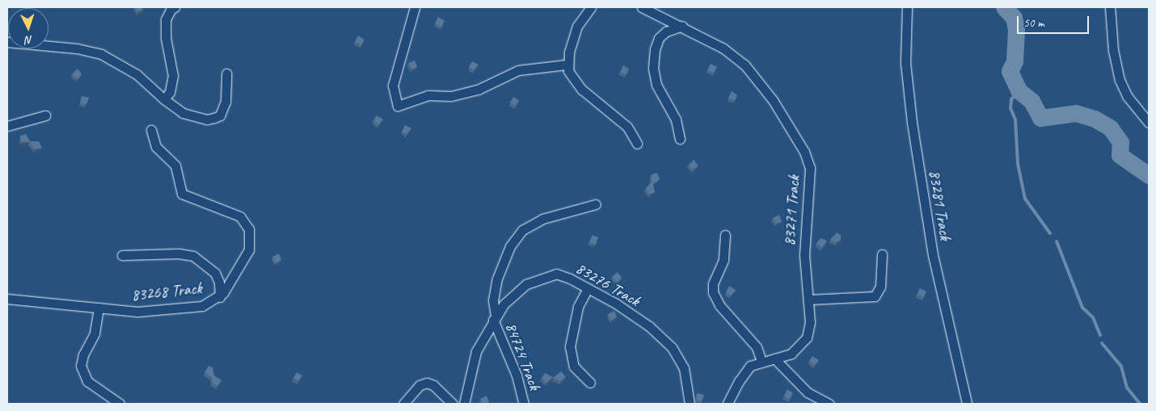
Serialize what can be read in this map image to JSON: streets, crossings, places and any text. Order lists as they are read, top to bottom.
{
  "streets": {
    "street": [
      "83281 Track",
      "83271 Track",
      "83276 Track",
      "83268 Track",
      "84724 Track"
    ]
  },
  "crossings": [
    ["83276 Track", "84724 Track"]
  ],
  "scale_bar": "50 m",
  "north": "bottom"
}
